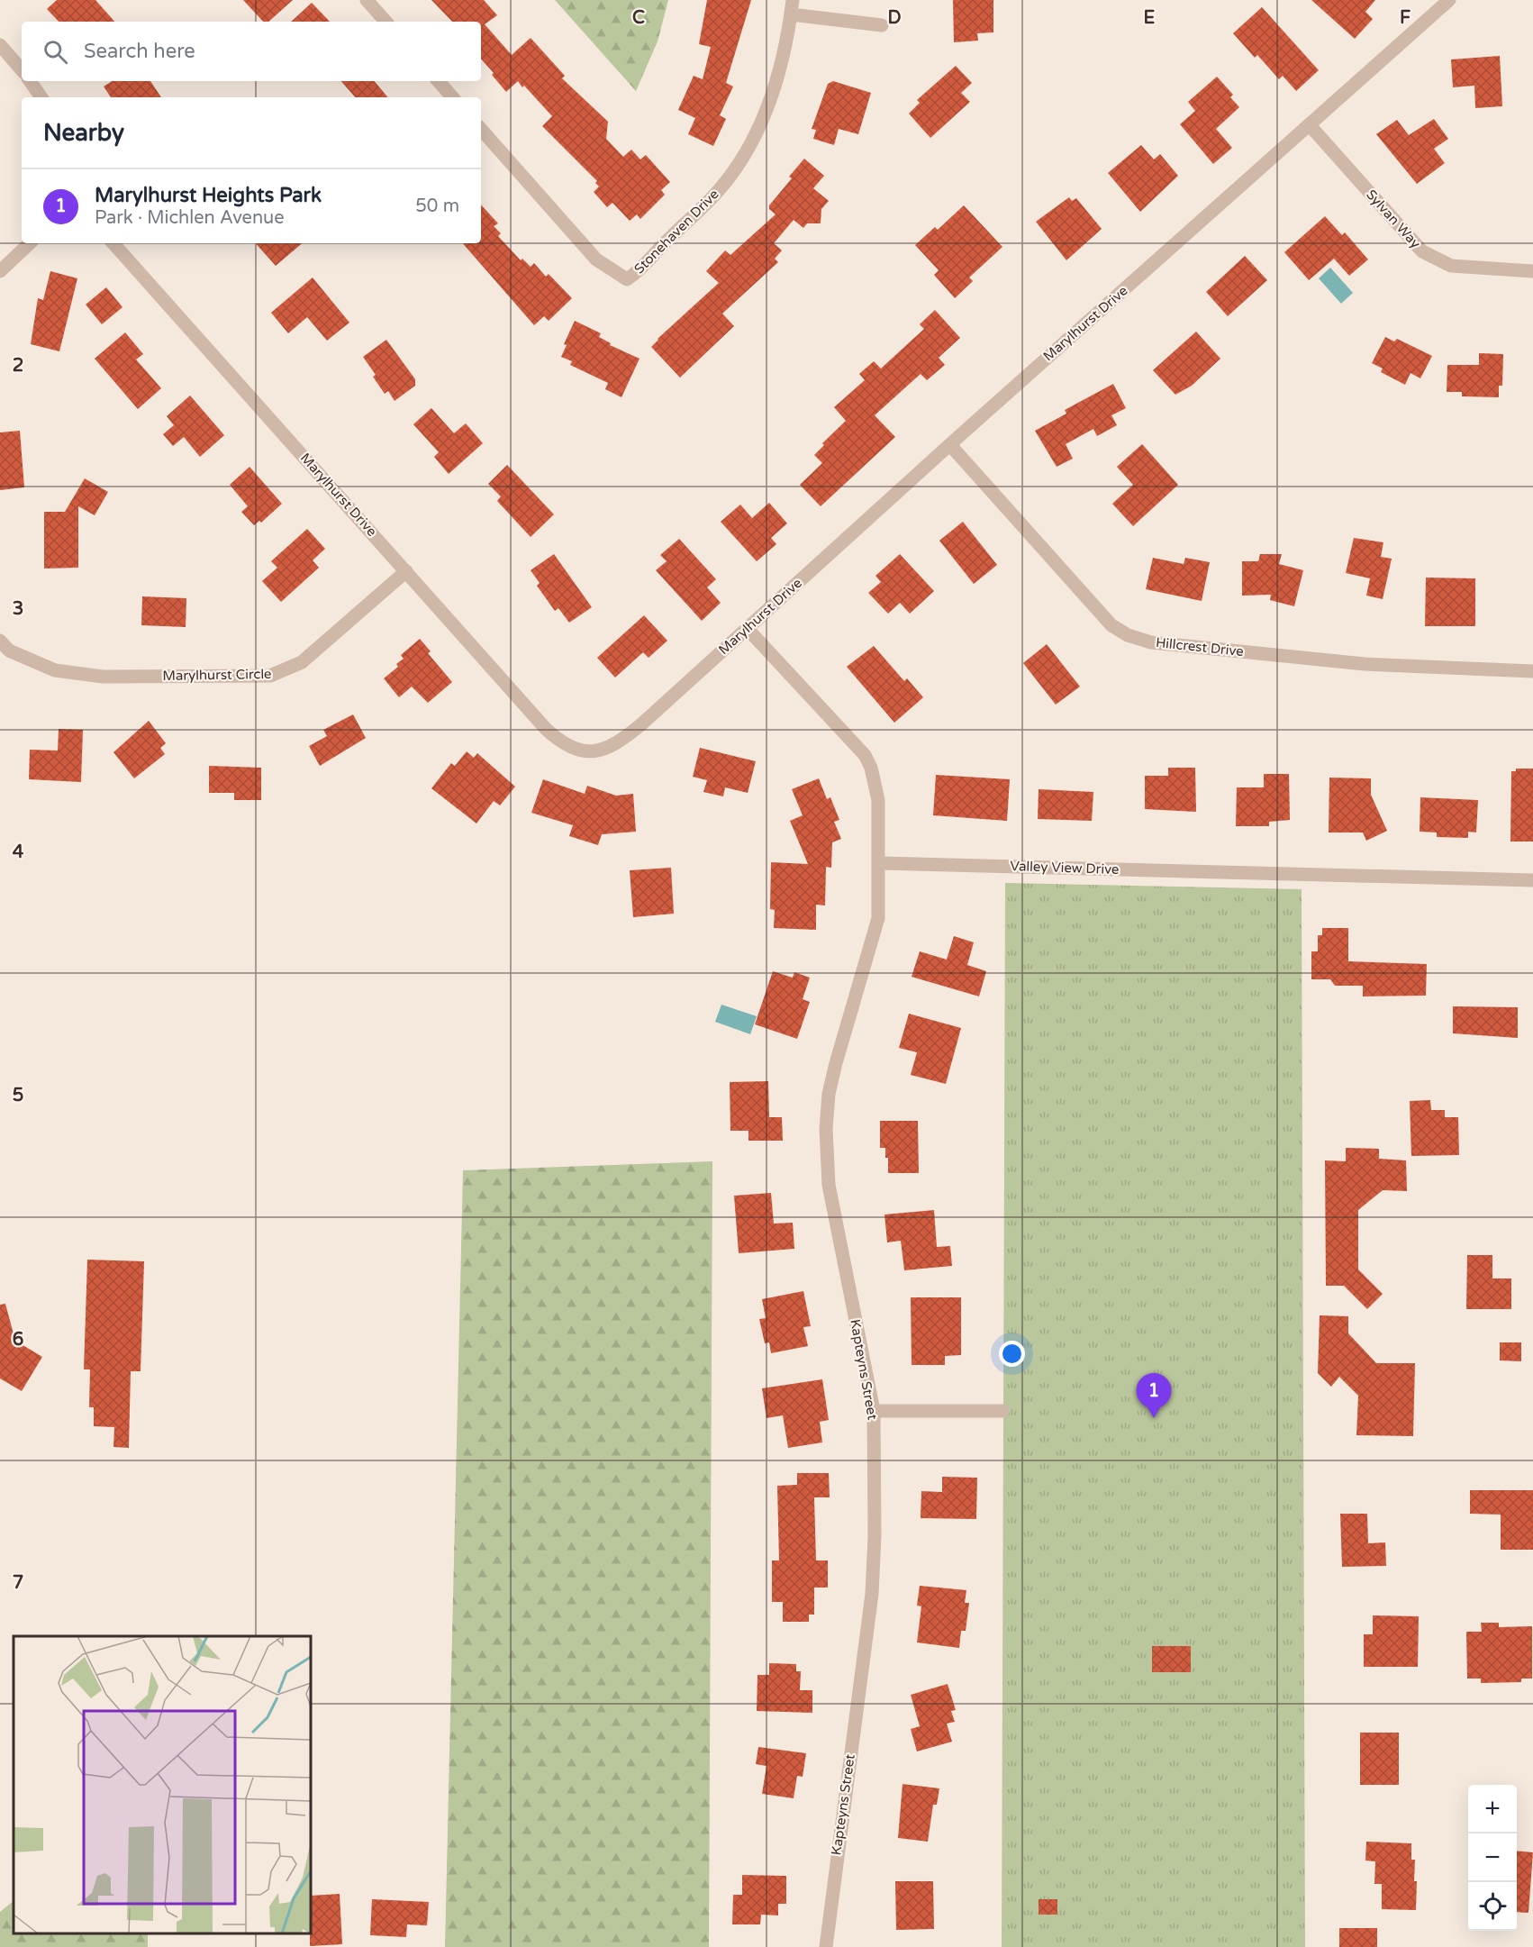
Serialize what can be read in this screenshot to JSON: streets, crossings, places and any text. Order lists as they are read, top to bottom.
{
  "streets": {
    "street": [
      "Sylvan Way",
      "Stonehaven Drive",
      "Marylhurst Drive",
      "Hillcrest Drive",
      "Marylhurst Circle",
      "Valley View Drive",
      "Kapteyns Street"
    ]
  },
  "crossings": [
    ["Sylvan Way", "Marylhurst Drive"],
    ["Marylhurst Drive", "Hillcrest Drive"],
    ["Marylhurst Drive", "Marylhurst Circle"],
    ["Valley View Drive", "Kapteyns Street"]
  ],
  "page": {
    "search": "Search here",
    "heading": "Nearby",
    "list": [
      {
        "mark": "1",
        "name": "Marylhurst Heights Park",
        "note": "Park · Michlen Avenue",
        "value": "50 m"
      }
    ],
    "pins": "1",
    "map_buttons": ["+", "−"]
  },
  "grid": {
    "columns": [
      "C",
      "D",
      "E",
      "F"
    ],
    "rows": [
      "2",
      "3",
      "4",
      "5",
      "6",
      "7"
    ]
  }
}
